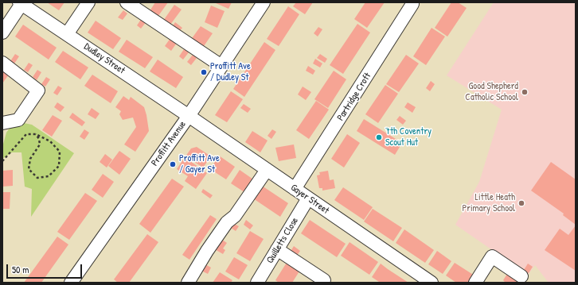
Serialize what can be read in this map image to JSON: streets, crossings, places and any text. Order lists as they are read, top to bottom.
{
  "streets": {
    "street": [
      "Dudley Street",
      "Partridge Croft",
      "Proffitt Avenue",
      "Gayer Street",
      "Quilletts Close"
    ]
  },
  "crossings": [
    ["Dudley Street", "Proffitt Avenue"],
    ["Dudley Street", "Gayer Street"],
    ["Partridge Croft", "Gayer Street"],
    ["Proffitt Avenue", "Gayer Street"],
    ["Gayer Street", "Quilletts Close"]
  ],
  "places": [
    "Proffitt Ave / Dudley St",
    "Good Shepherd Catholic School",
    "7th Coventry Scout Hut",
    "Proffitt Ave / Gayer St",
    "Little Heath Primary School"
  ],
  "scale_bar": "50 m"
}
